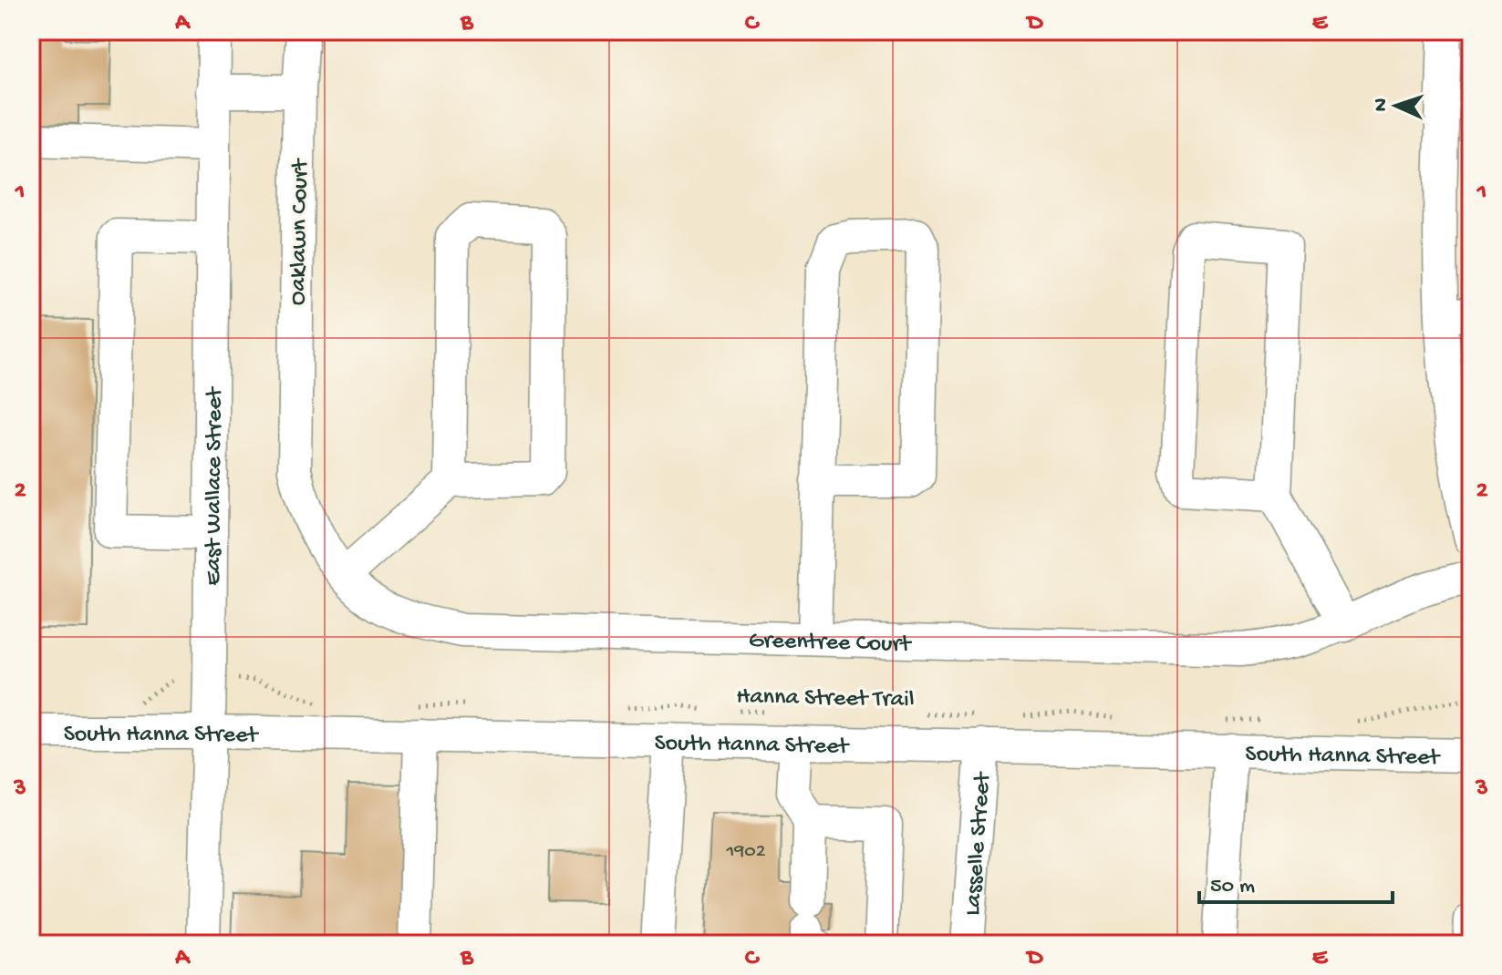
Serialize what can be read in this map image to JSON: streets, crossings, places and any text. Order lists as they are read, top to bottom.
{
  "streets": {
    "street": [
      "Oaklawn Court",
      "East Wallace Street",
      "Greentree Court",
      "South Hanna Street",
      "Lasselle Street"
    ],
    "path": ["Hanna Street Trail"]
  },
  "crossings": [
    ["Oaklawn Court", "Greentree Court"],
    ["East Wallace Street", "South Hanna Street"],
    ["Hanna Street Trail", "South Hanna Street"],
    ["Hanna Street Trail", "Lasselle Street"],
    ["South Hanna Street", "Lasselle Street"]
  ],
  "house_numbers": ["1902"],
  "scale_bar": "50 m",
  "north": "left",
  "grid": {
    "columns": [
      "A",
      "B",
      "C",
      "D",
      "E"
    ],
    "rows": ["1", "2", "3"]
  }
}
